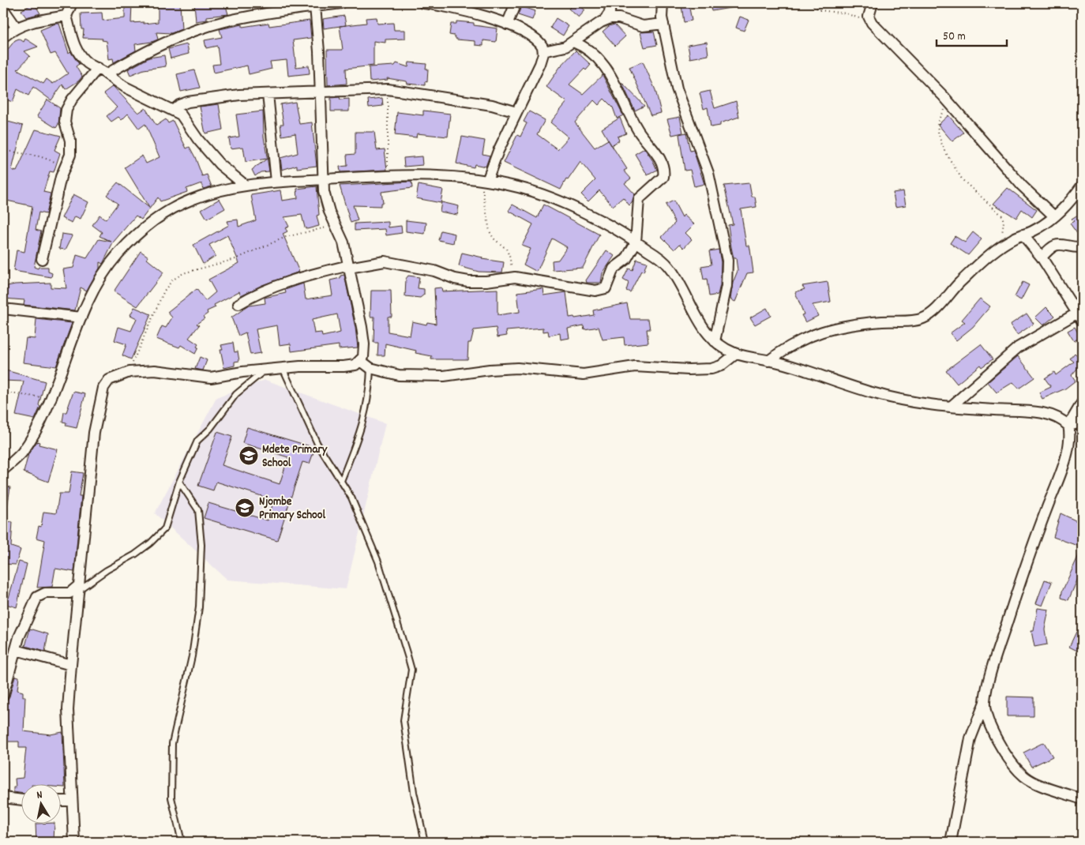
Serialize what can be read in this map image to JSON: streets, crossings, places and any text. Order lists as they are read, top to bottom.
{
  "places": {
    "school or university": ["Mdete Primary School", "Njombe Primary School"]
  },
  "scale_bar": "50 m",
  "north": "top"
}
